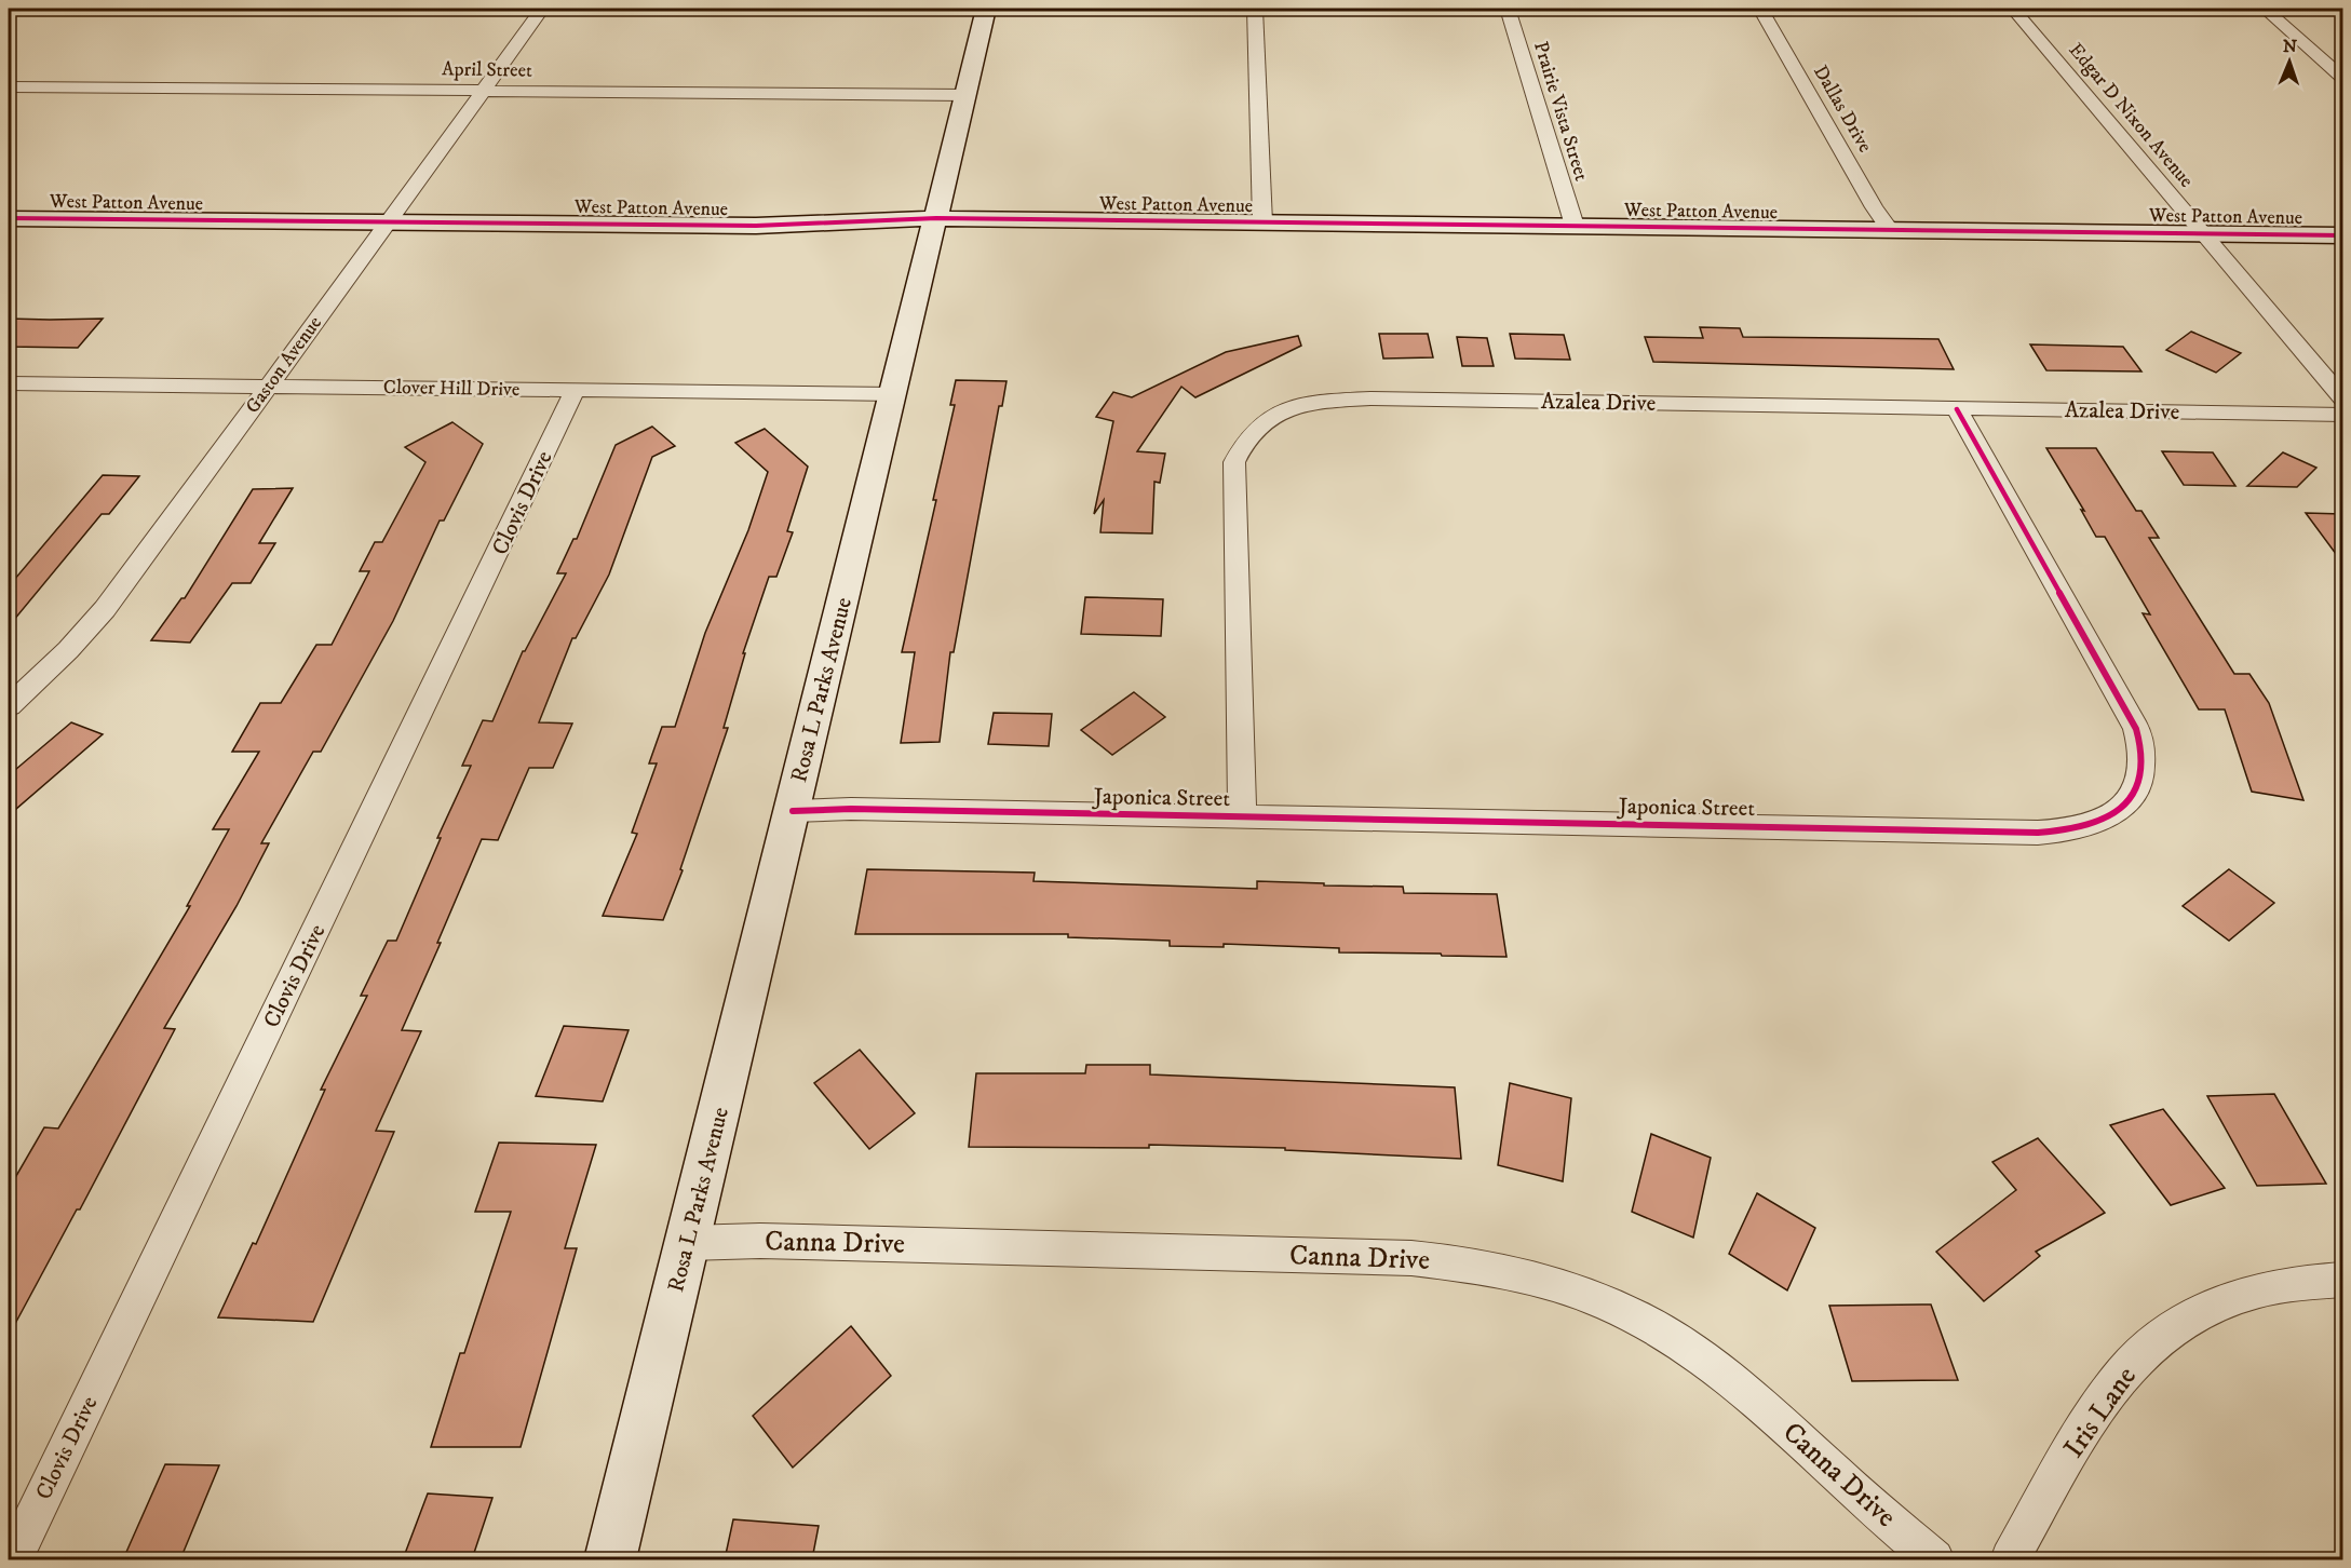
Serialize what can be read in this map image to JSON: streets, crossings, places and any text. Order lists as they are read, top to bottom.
{
  "streets": {
    "street": [
      "April Street",
      "Dallas Drive",
      "Prairie Vista Street",
      "Edgar D Nixon Avenue",
      "West Patton Avenue",
      "Gaston Avenue",
      "Clover Hill Drive",
      "Azalea Drive",
      "Clovis Drive",
      "Rosa L Parks Avenue",
      "Japonica Street",
      "Canna Drive",
      "Iris Lane"
    ]
  },
  "crossings": [
    ["April Street", "Gaston Avenue"],
    ["April Street", "Rosa L Parks Avenue"],
    ["Dallas Drive", "West Patton Avenue"],
    ["Prairie Vista Street", "West Patton Avenue"],
    ["Edgar D Nixon Avenue", "West Patton Avenue"],
    ["West Patton Avenue", "Gaston Avenue"],
    ["West Patton Avenue", "Rosa L Parks Avenue"],
    ["Gaston Avenue", "Clover Hill Drive"],
    ["Clover Hill Drive", "Clovis Drive"],
    ["Clover Hill Drive", "Rosa L Parks Avenue"],
    ["Azalea Drive", "Japonica Street"],
    ["Rosa L Parks Avenue", "Japonica Street"],
    ["Rosa L Parks Avenue", "Canna Drive"]
  ],
  "north": "top"
}
